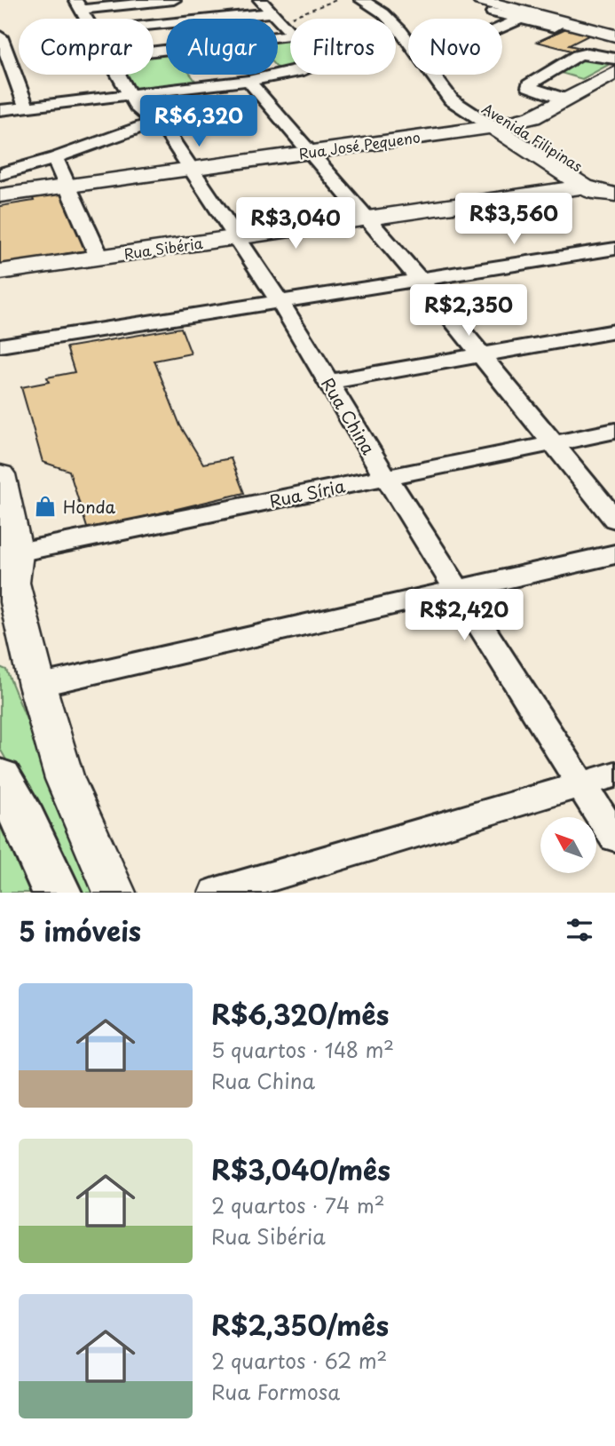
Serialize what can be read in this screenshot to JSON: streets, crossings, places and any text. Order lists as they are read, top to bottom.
{
  "streets": {
    "main road": ["Avenida Filipinas", "Rua José Pequeno", "Rua Sibéria"],
    "street": ["Rua China", "Rua Síria"]
  },
  "crossings": [
    ["Avenida Filipinas", "Rua José Pequeno"],
    ["Avenida Filipinas", "Rua Sibéria"],
    ["Rua José Pequeno", "Rua China"],
    ["Rua Sibéria", "Rua China"],
    ["Rua China", "Rua Síria"]
  ],
  "places": {
    "shop": ["Honda"]
  },
  "north": "top left",
  "page": {
    "chip": [
      "Comprar",
      "Alugar",
      "Filtros",
      "Novo"
    ],
    "price": [
      "R$6,320",
      "R$3,560",
      "R$3,040",
      "R$2,350",
      "R$2,420"
    ],
    "heading": "5 imóveis",
    "list": [
      {
        "name": "R$6,320/mês",
        "note": "5 quartos · 148 m² · Rua China"
      },
      {
        "name": "R$3,040/mês",
        "note": "2 quartos · 74 m² · Rua Sibéria"
      },
      {
        "name": "R$2,350/mês",
        "note": "2 quartos · 62 m² · Rua Formosa"
      }
    ]
  }
}
